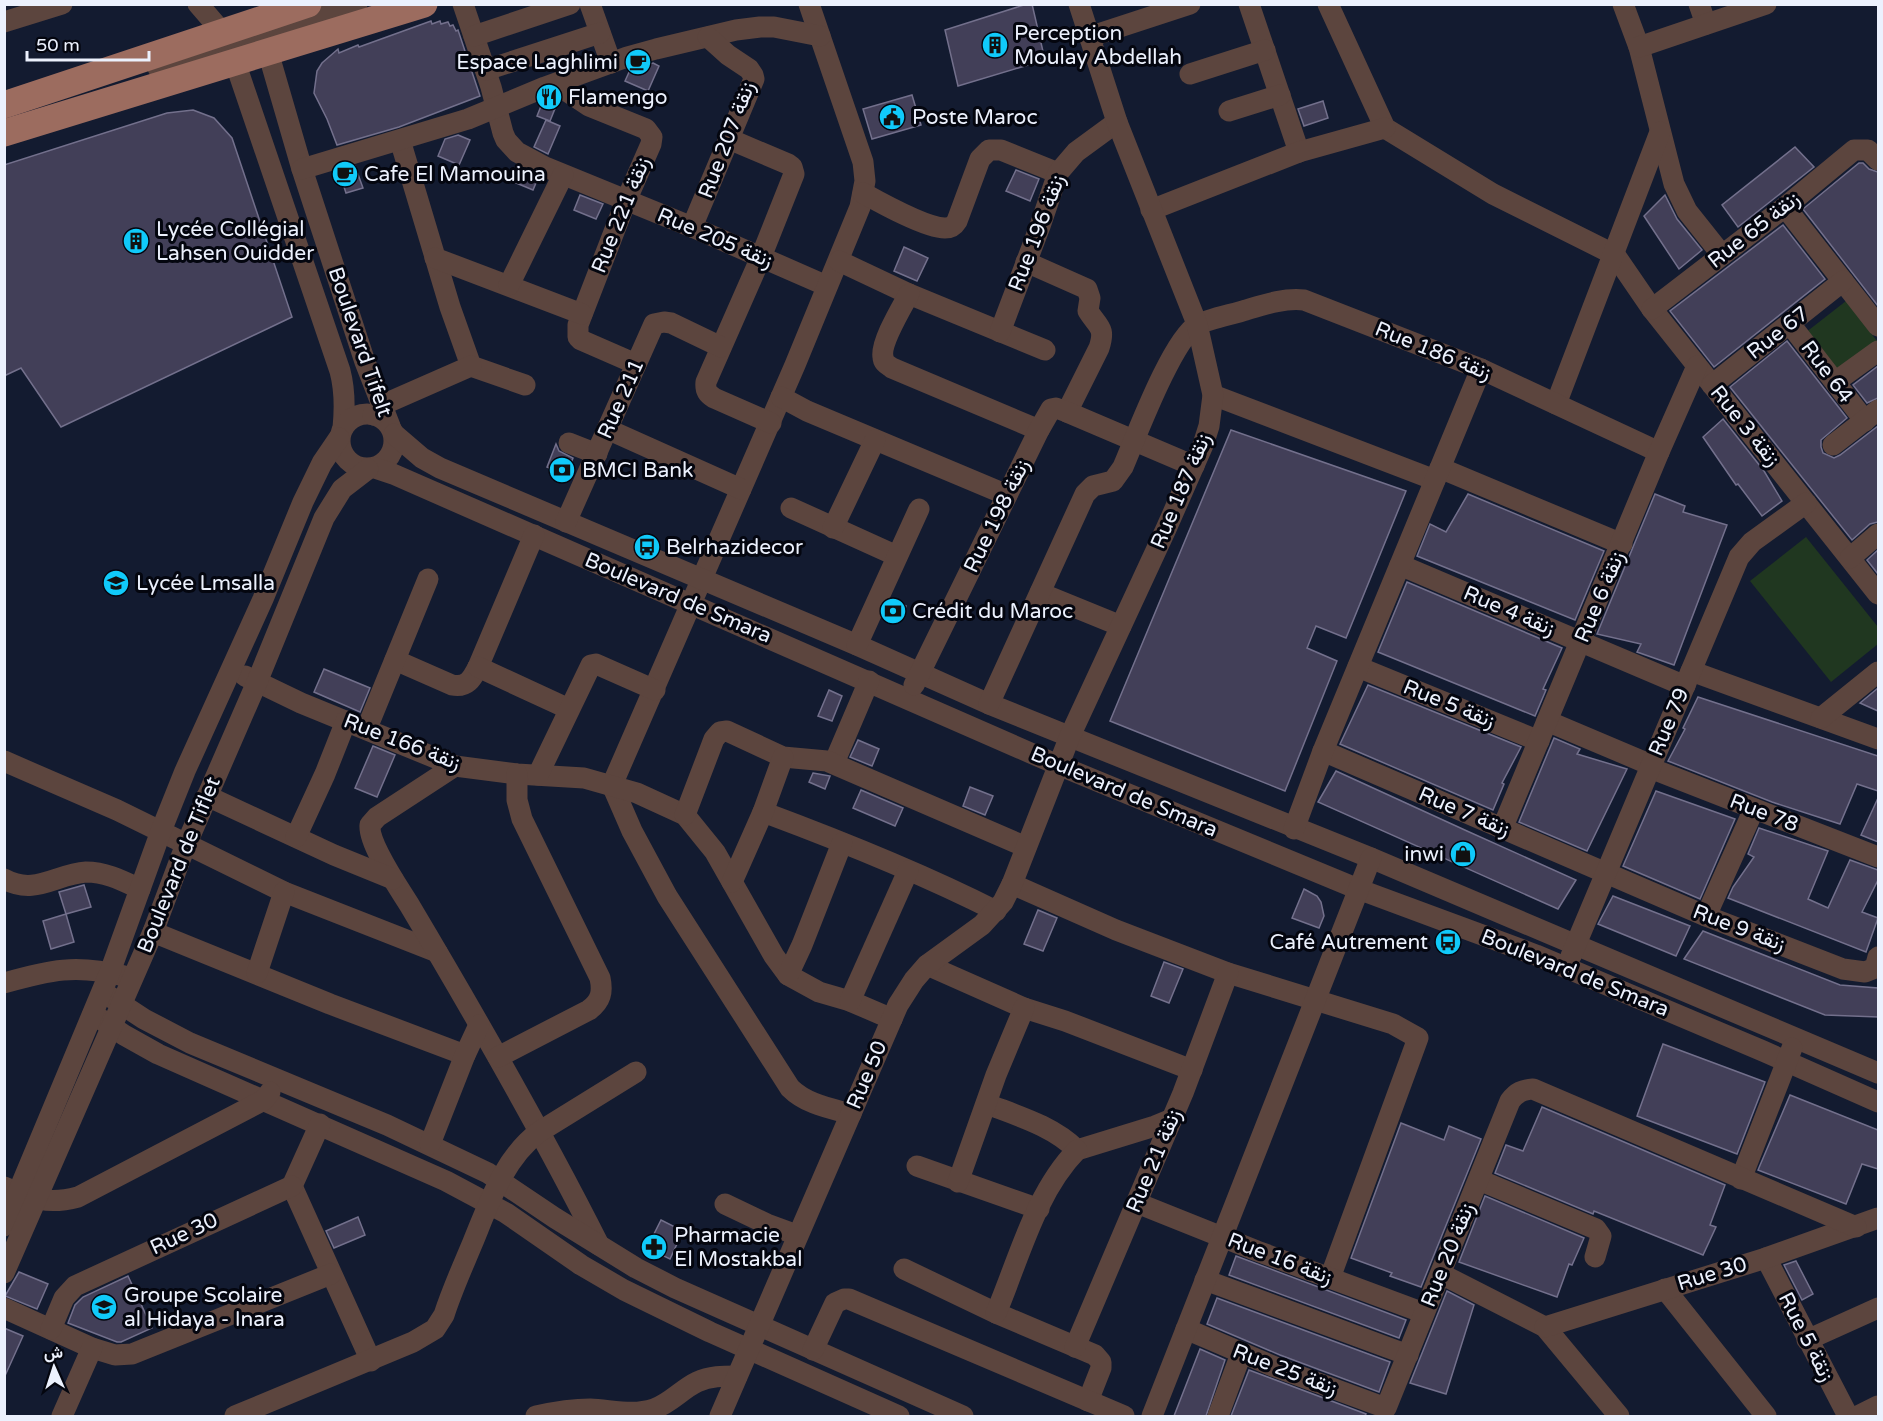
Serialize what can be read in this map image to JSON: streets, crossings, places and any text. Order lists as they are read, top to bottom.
{
  "streets": {
    "street": [
      "Rue 207 زنقة",
      "Rue 221 زنقة",
      "Rue 65 زنقة",
      "Rue 196 زنقة",
      "Rue 205 زنقة",
      "Rue 67",
      "Boulevard Tifelt",
      "Rue 186 زنقة",
      "Rue 64",
      "Rue 211",
      "Rue 3 زنقة",
      "Rue 187 زنقة",
      "Rue 198 زنقة",
      "Rue 6 زنقة",
      "Boulevard de Smara",
      "Rue 4 زنقة",
      "Rue 5 زنقة",
      "Rue 79",
      "Rue 166 زنقة",
      "Rue 7 زنقة",
      "Rue 78",
      "Boulevard de Tiflet",
      "Rue 9 زنقة",
      "Rue 50",
      "Rue 21 زنقة",
      "Rue 30",
      "Rue 20 زنقة",
      "Rue 16 زنقة",
      "Rue 25 زنقة"
    ]
  },
  "crossings": [
    ["Rue 207 زنقة", "Rue 205 زنقة"],
    ["Rue 221 زنقة", "Rue 205 زنقة"],
    ["Rue 221 زنقة", "Rue 211"],
    ["Rue 65 زنقة", "Rue 3 زنقة"],
    ["Rue 196 زنقة", "Rue 187 زنقة"],
    ["Rue 196 زنقة", "Rue 198 زنقة"],
    ["Rue 67", "Rue 64"],
    ["Rue 67", "Rue 3 زنقة"],
    ["Boulevard Tifelt", "Boulevard de Smara"],
    ["Boulevard Tifelt", "Boulevard de Tiflet"],
    ["Rue 186 زنقة", "Rue 187 زنقة"],
    ["Rue 186 زنقة", "Rue 6 زنقة"],
    ["Rue 211", "Boulevard de Smara"],
    ["Rue 3 زنقة", "Rue 6 زنقة"],
    ["Rue 3 زنقة", "Rue 79"],
    ["Rue 187 زنقة", "Boulevard de Smara"],
    ["Rue 187 زنقة", "Rue 50"],
    ["Rue 198 زنقة", "Boulevard de Smara"],
    ["Rue 6 زنقة", "Rue 4 زنقة"],
    ["Rue 6 زنقة", "Rue 5 زنقة"],
    ["Rue 6 زنقة", "Rue 7 زنقة"],
    ["Rue 6 زنقة", "Rue 78"],
    ["Boulevard de Smara", "Rue 79"],
    ["Boulevard de Smara", "Boulevard de Tiflet"],
    ["Boulevard de Smara", "Rue 50"],
    ["Rue 4 زنقة", "Rue 79"],
    ["Rue 5 زنقة", "Rue 30"],
    ["Rue 79", "Rue 7 زنقة"],
    ["Rue 79", "Rue 78"],
    ["Rue 79", "Rue 9 زنقة"],
    ["Rue 166 زنقة", "Boulevard de Tiflet"],
    ["Rue 7 زنقة", "Rue 9 زنقة"],
    ["Rue 21 زنقة", "Rue 16 زنقة"],
    ["Rue 20 زنقة", "Rue 16 زنقة"],
    ["Rue 20 زنقة", "Rue 25 زنقة"]
  ],
  "places": {
    "building": ["Perception Moulay Abdellah", "Lycée Collégial Lahsen Ouidder"],
    "cafe": ["Espace Laghlimi", "Cafe El Mamouina"],
    "restaurant": ["Flamengo"],
    "public building": ["Poste Maroc"],
    "bank": ["BMCI Bank", "Crédit du Maroc"],
    "bus stop": ["Belrhazidecor", "Café Autrement"],
    "school or university": ["Lycée Lmsalla", "Groupe Scolaire al Hidaya - Inara"],
    "shop": ["inwi"],
    "pharmacy": ["Pharmacie El Mostakbal"]
  },
  "scale_bar": "50 m",
  "north": "top"
}
